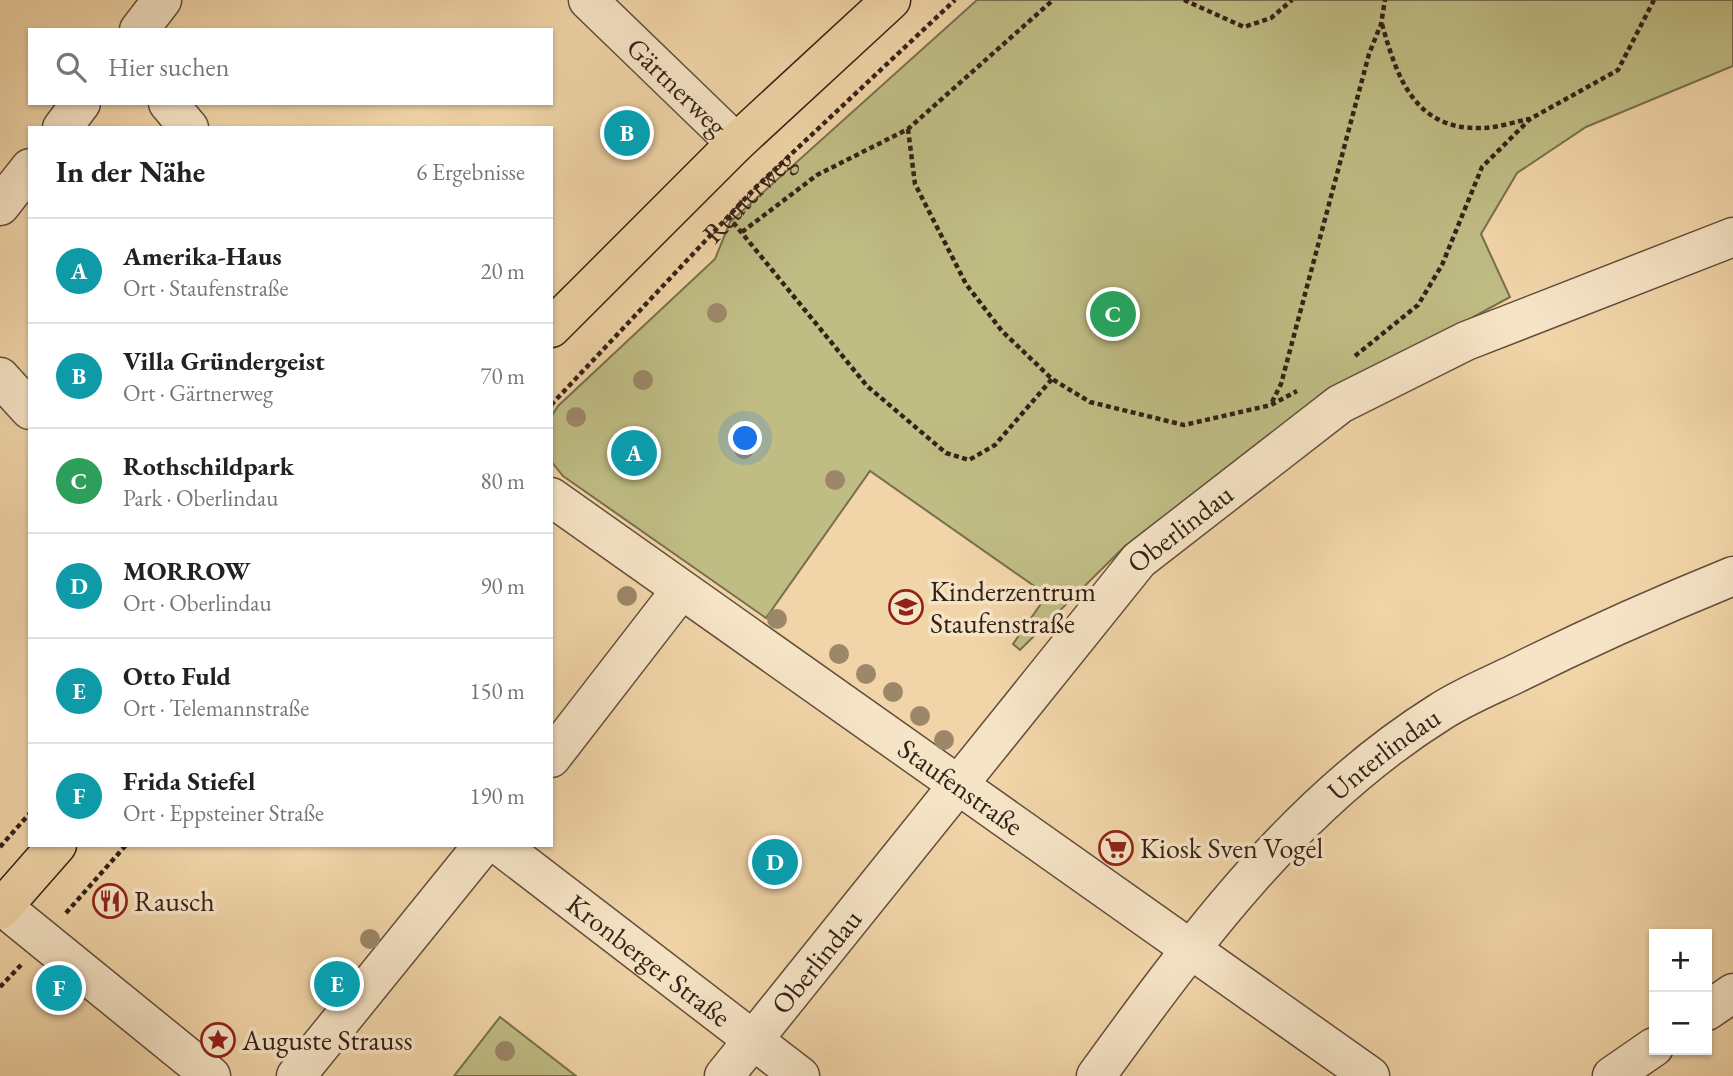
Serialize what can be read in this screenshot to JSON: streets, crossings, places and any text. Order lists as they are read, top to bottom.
{
  "streets": {
    "main road": ["Reuterweg"],
    "street": [
      "Gärtnerweg",
      "Oberlindau",
      "Unterlindau",
      "Staufenstraße",
      "Kronberger Straße"
    ]
  },
  "crossings": [
    ["Gärtnerweg", "Reuterweg"],
    ["Oberlindau", "Staufenstraße"],
    ["Oberlindau", "Kronberger Straße"],
    ["Unterlindau", "Staufenstraße"]
  ],
  "places": {
    "school or university": ["Kinderzentrum Staufenstraße"],
    "supermarket": ["Kiosk Sven Vogel"],
    "restaurant": ["Rausch"],
    "place": ["Auguste Strauss"]
  },
  "page": {
    "search": "Hier suchen",
    "pins": [
      "B",
      "C",
      "A",
      "D",
      "E",
      "F"
    ],
    "heading": ["In der Nähe", "6 Ergebnisse"],
    "list": [
      {
        "mark": "A",
        "name": "Amerika-Haus",
        "note": "Ort · Staufenstraße",
        "value": "20 m"
      },
      {
        "mark": "B",
        "name": "Villa Gründergeist",
        "note": "Ort · Gärtnerweg",
        "value": "70 m"
      },
      {
        "mark": "C",
        "name": "Rothschildpark",
        "note": "Park · Oberlindau",
        "value": "80 m"
      },
      {
        "mark": "D",
        "name": "MORROW",
        "note": "Ort · Oberlindau",
        "value": "90 m"
      },
      {
        "mark": "E",
        "name": "Otto Fuld",
        "note": "Ort · Telemannstraße",
        "value": "150 m"
      },
      {
        "mark": "F",
        "name": "Frida Stiefel",
        "note": "Ort · Eppsteiner Straße",
        "value": "190 m"
      }
    ],
    "map_buttons": ["+", "−"]
  }
}
